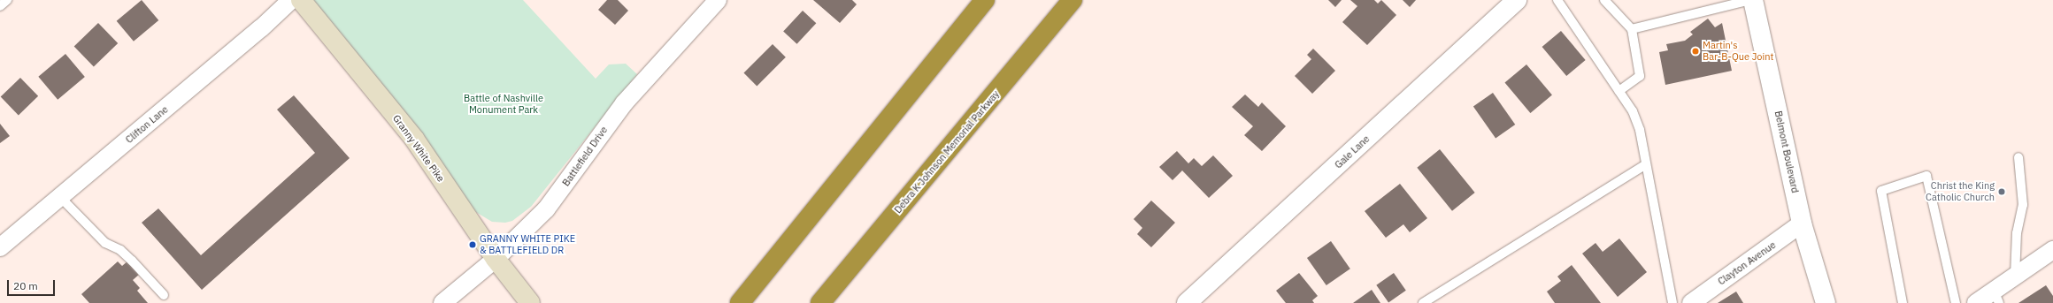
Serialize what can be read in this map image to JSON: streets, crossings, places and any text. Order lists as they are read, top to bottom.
{
  "streets": {
    "highway": ["Debra K Johnson Memorial Parkway"],
    "main road": ["Granny White Pike"],
    "street": [
      "Clifton Lane",
      "Gale Lane",
      "Belmont Boulevard",
      "Battlefield Drive",
      "Clayton Avenue"
    ]
  },
  "crossings": [
    ["Granny White Pike", "Battlefield Drive"],
    ["Belmont Boulevard", "Clayton Avenue"]
  ],
  "parks": ["Battle of Nashville Monument Park"],
  "places": ["Martin's Bar-B-Que Joint", "Christ the King Catholic Church", "GRANNY WHITE PIKE & BATTLEFIELD DR"],
  "scale_bar": "20 m"
}
